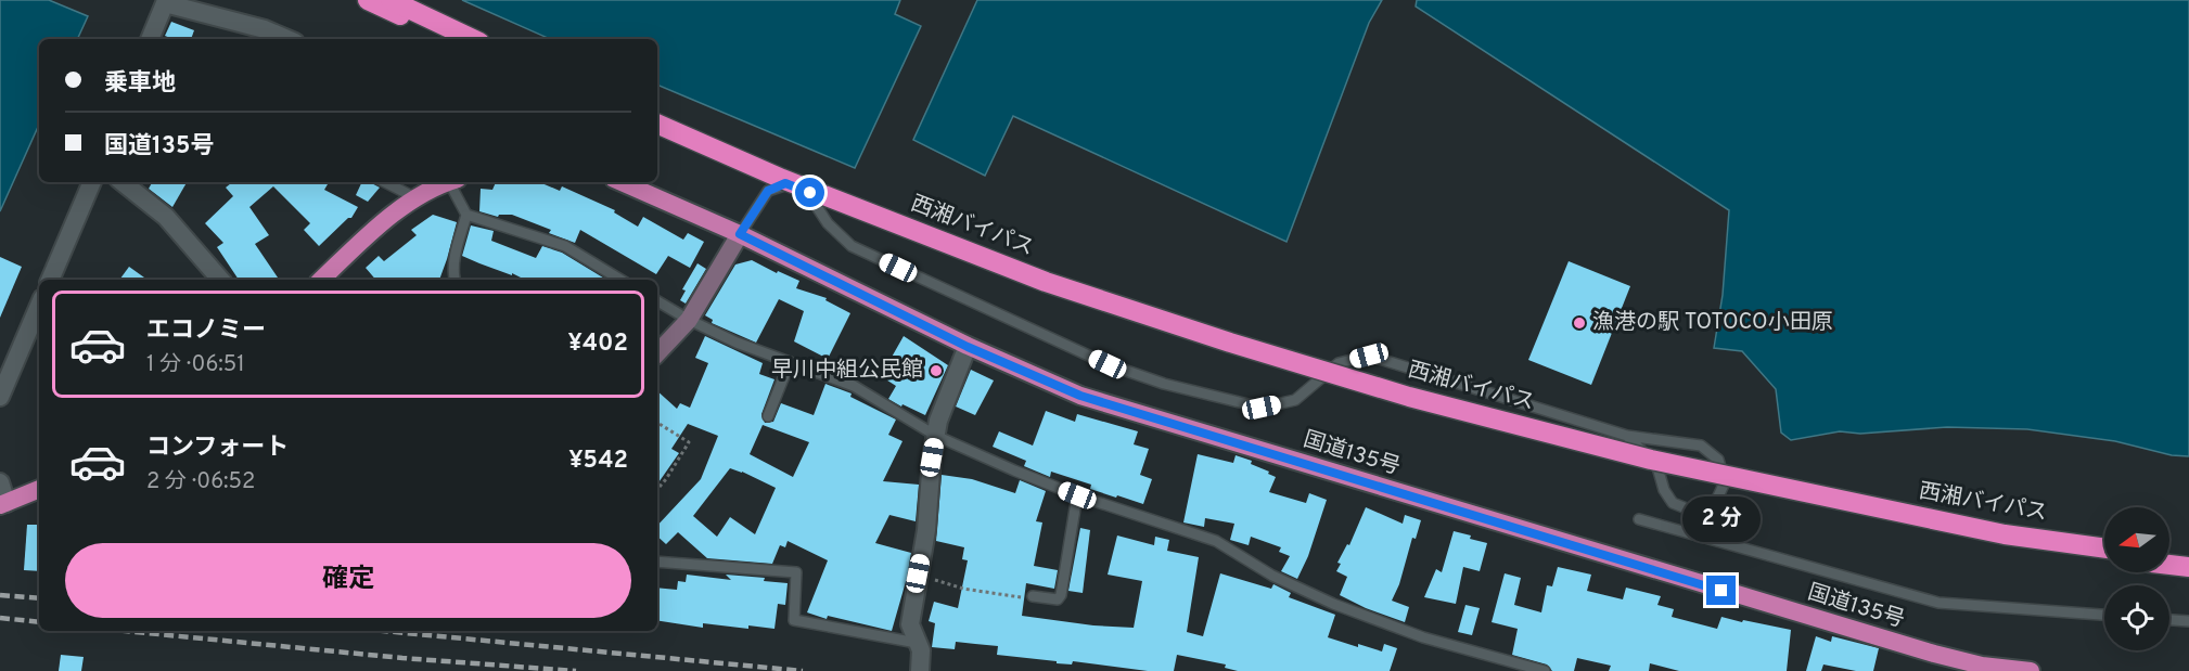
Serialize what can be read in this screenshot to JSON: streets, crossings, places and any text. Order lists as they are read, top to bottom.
{
  "streets": {
    "highway": ["西湘バイパス", "国道135号"]
  },
  "places": ["漁港の駅 TOTOCO小田原", "早川中組公民館"],
  "north": "left",
  "page": {
    "banner": ["乗車地", "国道135号"],
    "list": [
      {
        "name": "エコノミー",
        "note": "1 分 · 06:51",
        "value": "¥402"
      },
      {
        "name": "コンフォート",
        "note": "2 分 · 06:52",
        "value": "¥542"
      }
    ],
    "bubble": "2 分",
    "buttons": "確定"
  }
}
